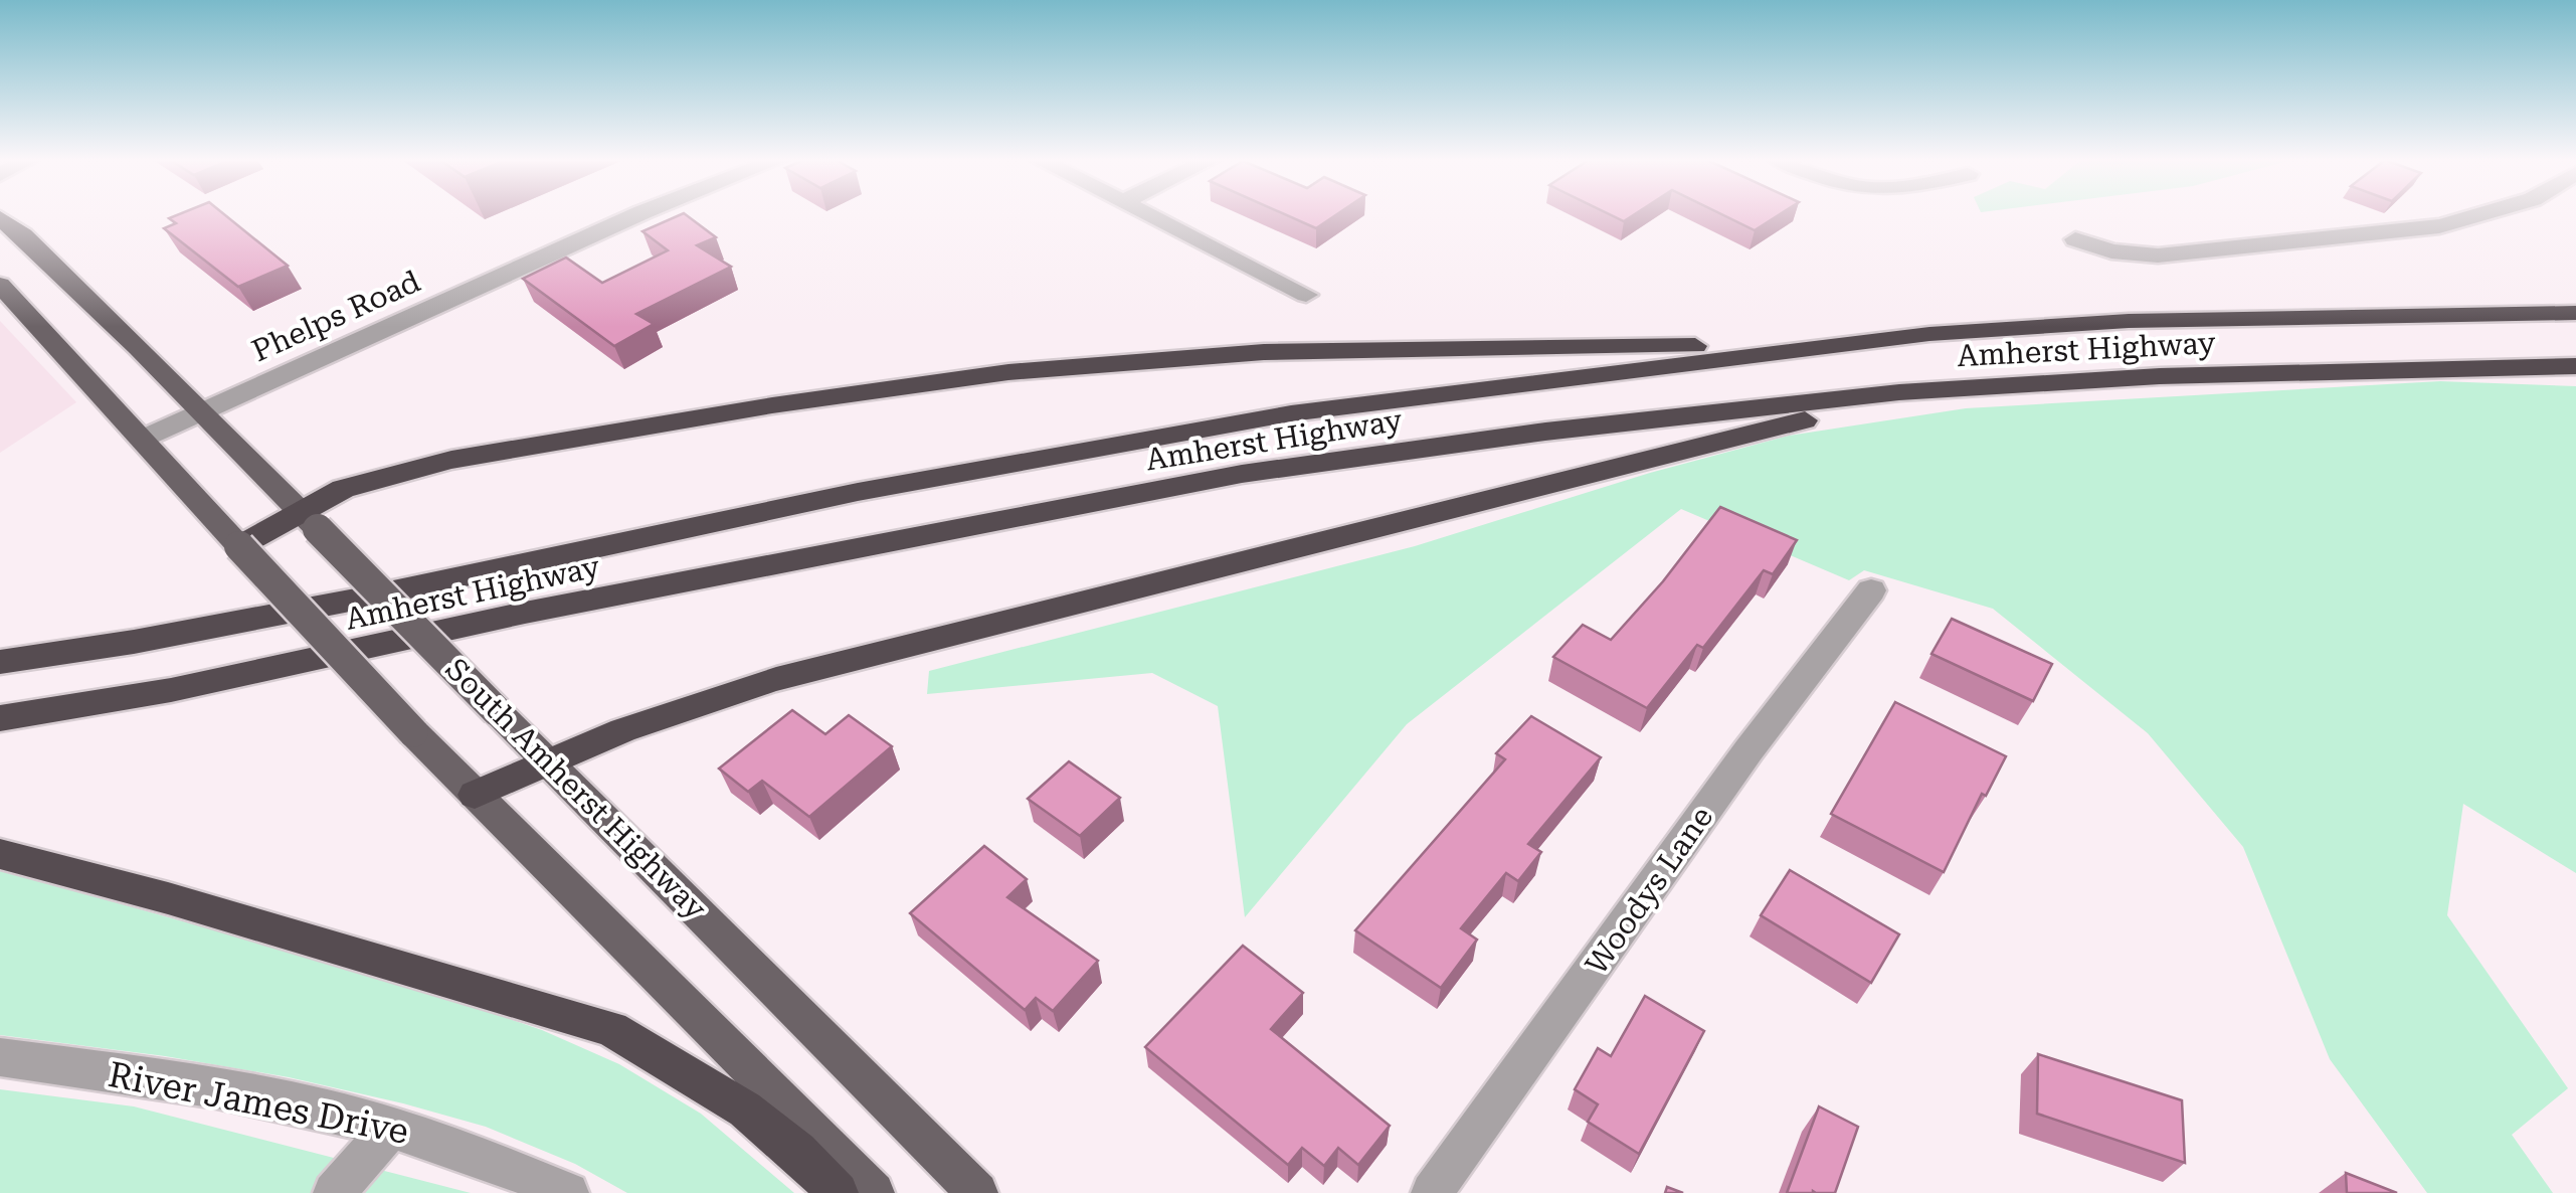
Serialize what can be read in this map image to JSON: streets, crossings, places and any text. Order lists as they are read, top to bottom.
{
  "streets": {
    "highway": ["Amherst Highway"],
    "main road": ["South Amherst Highway"],
    "street": ["Phelps Road", "Woodys Lane", "River James Drive"]
  },
  "crossings": [
    ["Phelps Road", "South Amherst Highway"]
  ]
}
